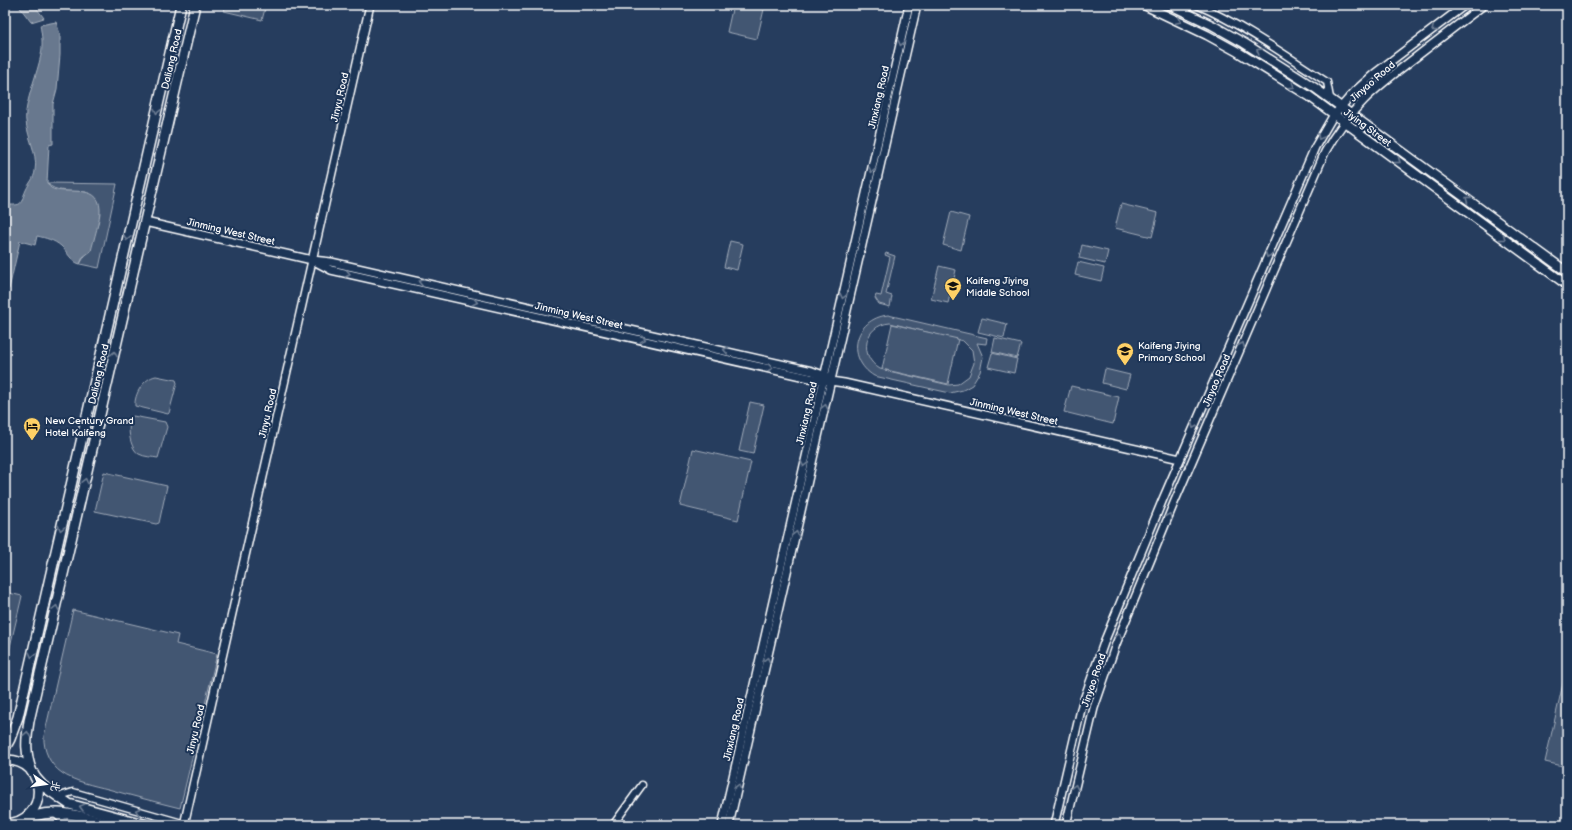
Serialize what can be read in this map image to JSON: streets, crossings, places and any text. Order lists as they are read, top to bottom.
{
  "streets": {
    "main road": ["Daliang Road", "Jiying Street"],
    "street": [
      "Jinyao Road",
      "Jinyu Road",
      "Jinxiang Road",
      "Jinming West Street"
    ]
  },
  "crossings": [
    ["Daliang Road", "Jinming West Street"],
    ["Jinyao Road", "Jiying Street"],
    ["Jinyao Road", "Jinming West Street"],
    ["Jinyu Road", "Jinming West Street"],
    ["Jinxiang Road", "Jinming West Street"]
  ],
  "places": {
    "school or university": ["Kaifeng Jiying Middle School", "Kaifeng Jiying Primary School"],
    "hotel": ["New Century Grand Hotel Kaifeng"]
  },
  "north": "right"
}
